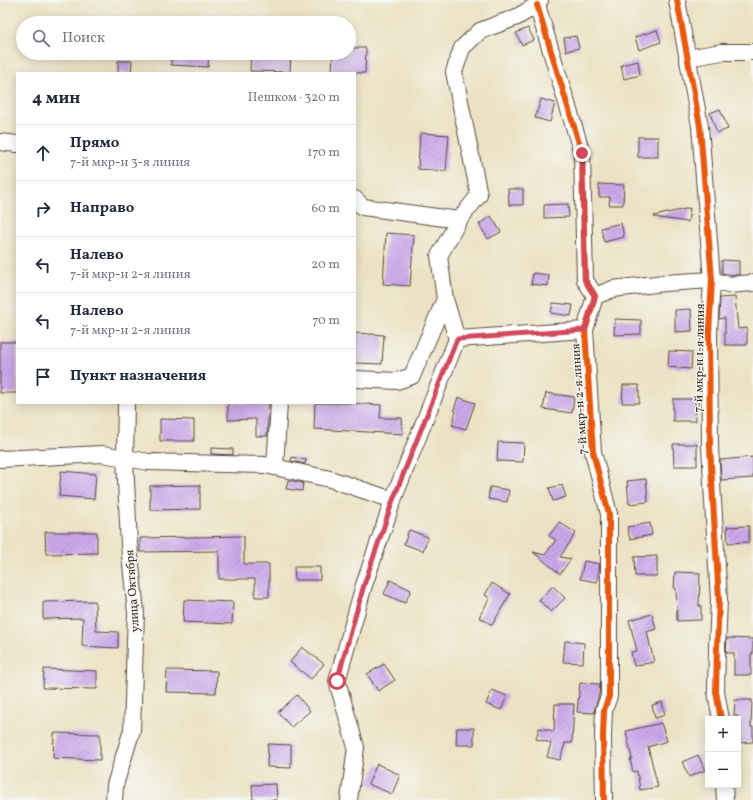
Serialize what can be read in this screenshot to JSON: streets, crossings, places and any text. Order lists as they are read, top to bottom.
{
  "streets": {
    "street": ["7-й мкр-н 1-я линия", "7-й мкр-н 2-я линия", "улица Октября"]
  },
  "page": {
    "search": "Поиск",
    "heading": ["4 мин", "Пешком · 320 m"],
    "list": [
      ["Прямо", "7-й мкр-н 3-я линия", "170 m"],
      ["Направо", "60 m"],
      ["Налево", "7-й мкр-н 2-я линия", "20 m"],
      ["Налево", "7-й мкр-н 2-я линия", "70 m"],
      "Пункт назначения"
    ],
    "map_buttons": ["+", "−"]
  }
}
